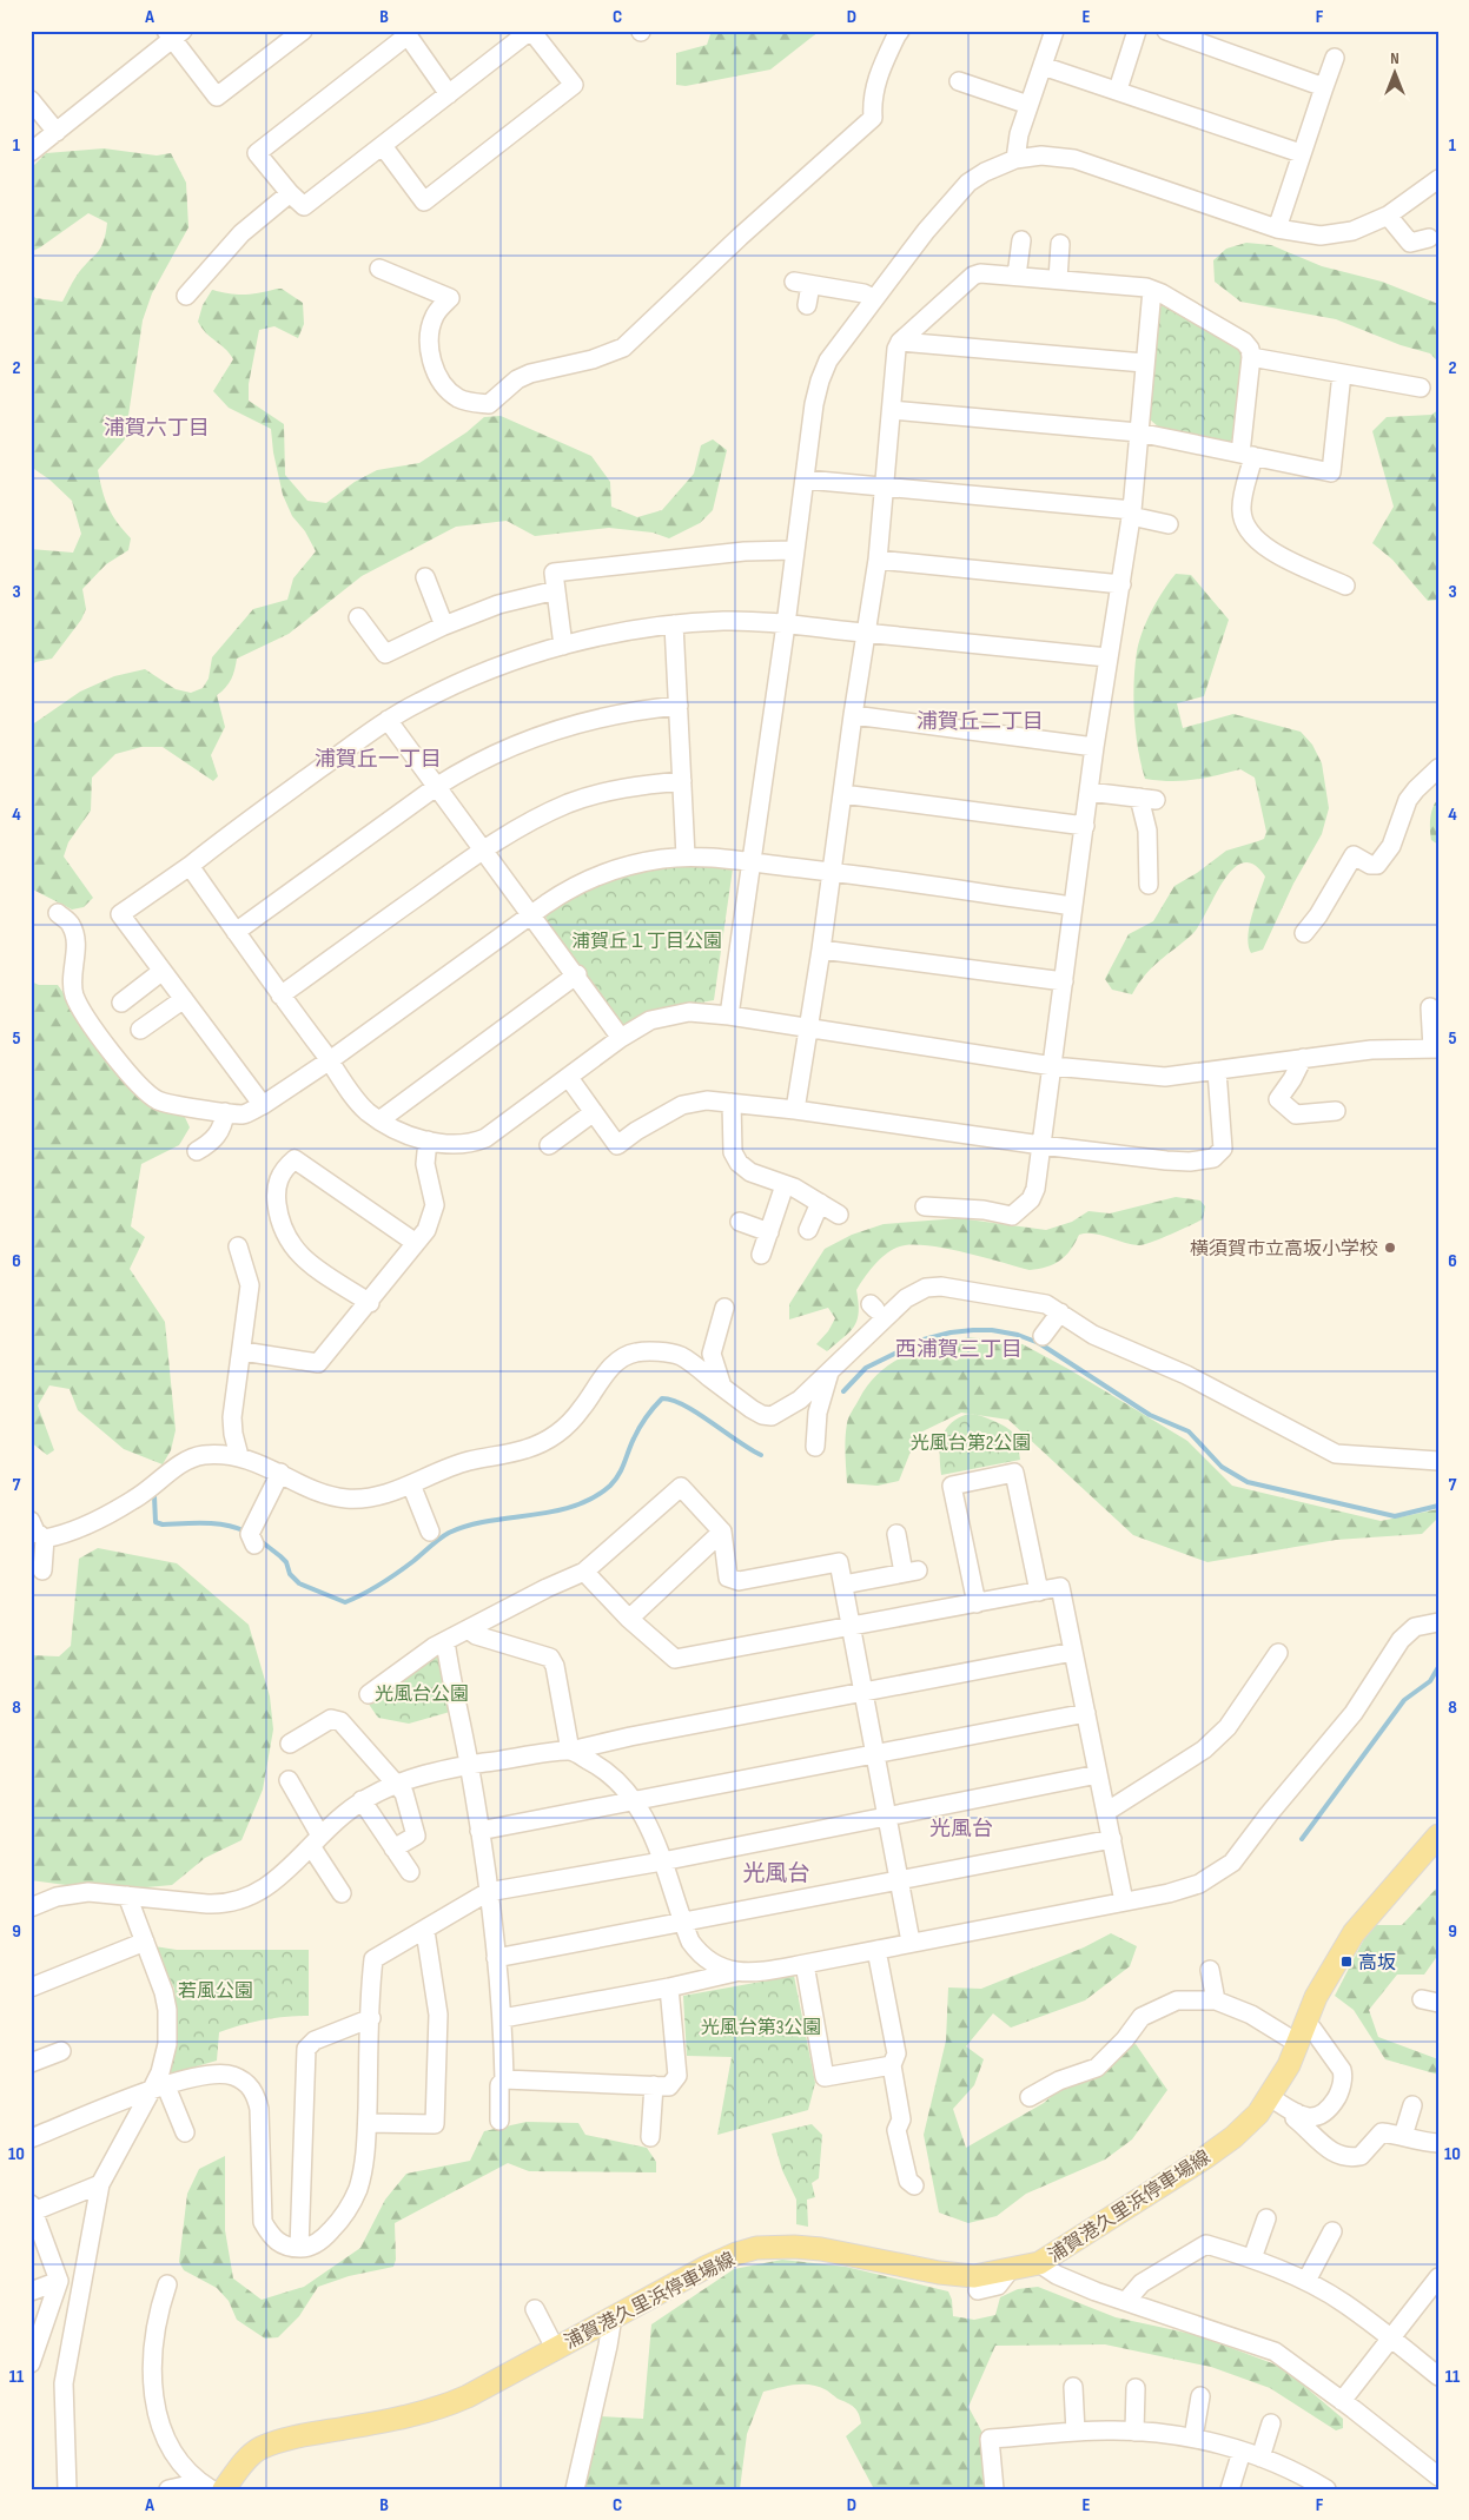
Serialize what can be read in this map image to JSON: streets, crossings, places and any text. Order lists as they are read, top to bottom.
{
  "streets": {
    "main road": ["浦賀港久里浜停車場線"]
  },
  "districts": [
    "浦賀六丁目",
    "浦賀丘二丁目",
    "浦賀丘一丁目",
    "西浦賀三丁目",
    "光風台",
    "光風台"
  ],
  "parks": [
    "浦賀丘１丁目公園",
    "光風台第2公園",
    "光風台公園",
    "若風公園",
    "光風台第3公園"
  ],
  "places": {
    "other": ["横須賀市立高坂小学校"],
    "transit": ["高坂"]
  },
  "north": "top",
  "grid": {
    "columns": [
      "A",
      "B",
      "C",
      "D",
      "E",
      "F"
    ],
    "rows": [
      "1",
      "2",
      "3",
      "4",
      "5",
      "6",
      "7",
      "8",
      "9",
      "10",
      "11"
    ]
  }
}
